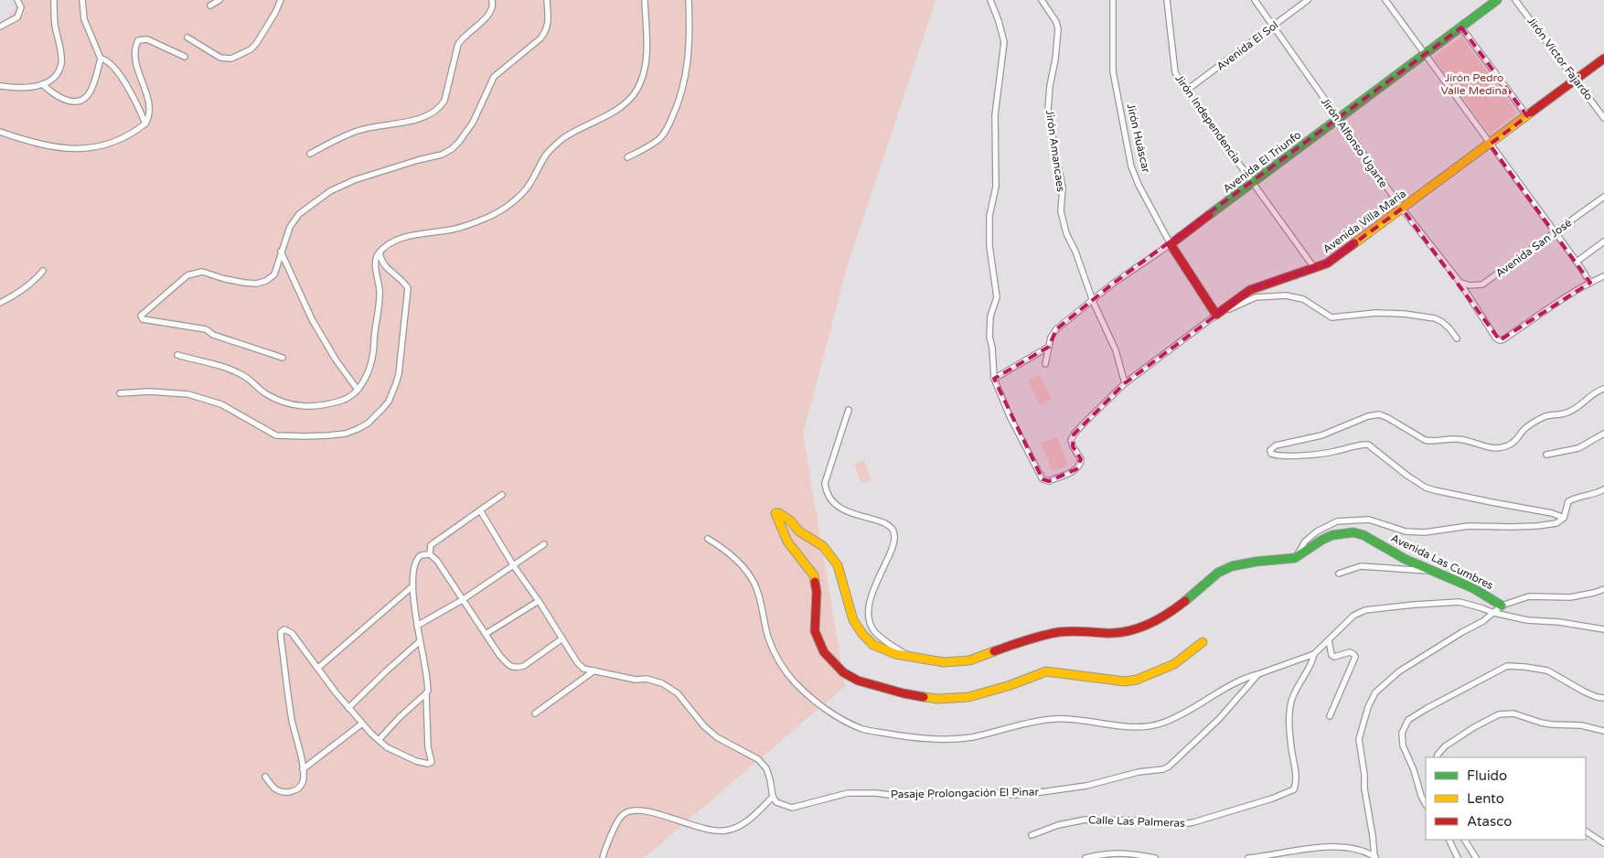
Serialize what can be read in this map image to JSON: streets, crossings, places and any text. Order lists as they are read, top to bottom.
{
  "streets": {
    "street": [
      "Avenida El Sol",
      "Jirón Víctor Fajardo",
      "Jirón Independencia",
      "Jirón Huáscar",
      "Jirón Alfonso Ugarte",
      "Jirón Amancaes",
      "Avenida El Triunfo",
      "Avenida Villa María",
      "Avenida San José",
      "Avenida Las Cumbres",
      "Pasaje Prolongación El Pinar",
      "Calle Las Palmeras"
    ]
  },
  "crossings": [
    ["Avenida El Sol", "Jirón Independencia"],
    ["Avenida El Sol", "Jirón Alfonso Ugarte"],
    ["Jirón Víctor Fajardo", "Avenida Villa María"],
    ["Jirón Independencia", "Avenida El Triunfo"],
    ["Jirón Independencia", "Avenida Villa María"],
    ["Jirón Huáscar", "Avenida El Triunfo"],
    ["Jirón Huáscar", "Avenida Villa María"],
    ["Jirón Alfonso Ugarte", "Avenida El Triunfo"],
    ["Jirón Alfonso Ugarte", "Avenida Villa María"],
    ["Jirón Alfonso Ugarte", "Avenida San José"],
    ["Jirón Amancaes", "Avenida El Triunfo"],
    ["Jirón Amancaes", "Avenida Villa María"]
  ],
  "parks": ["Jirón Pedro Valle Medina"],
  "legend": ["Fluido", "Lento", "Atasco"]
}
